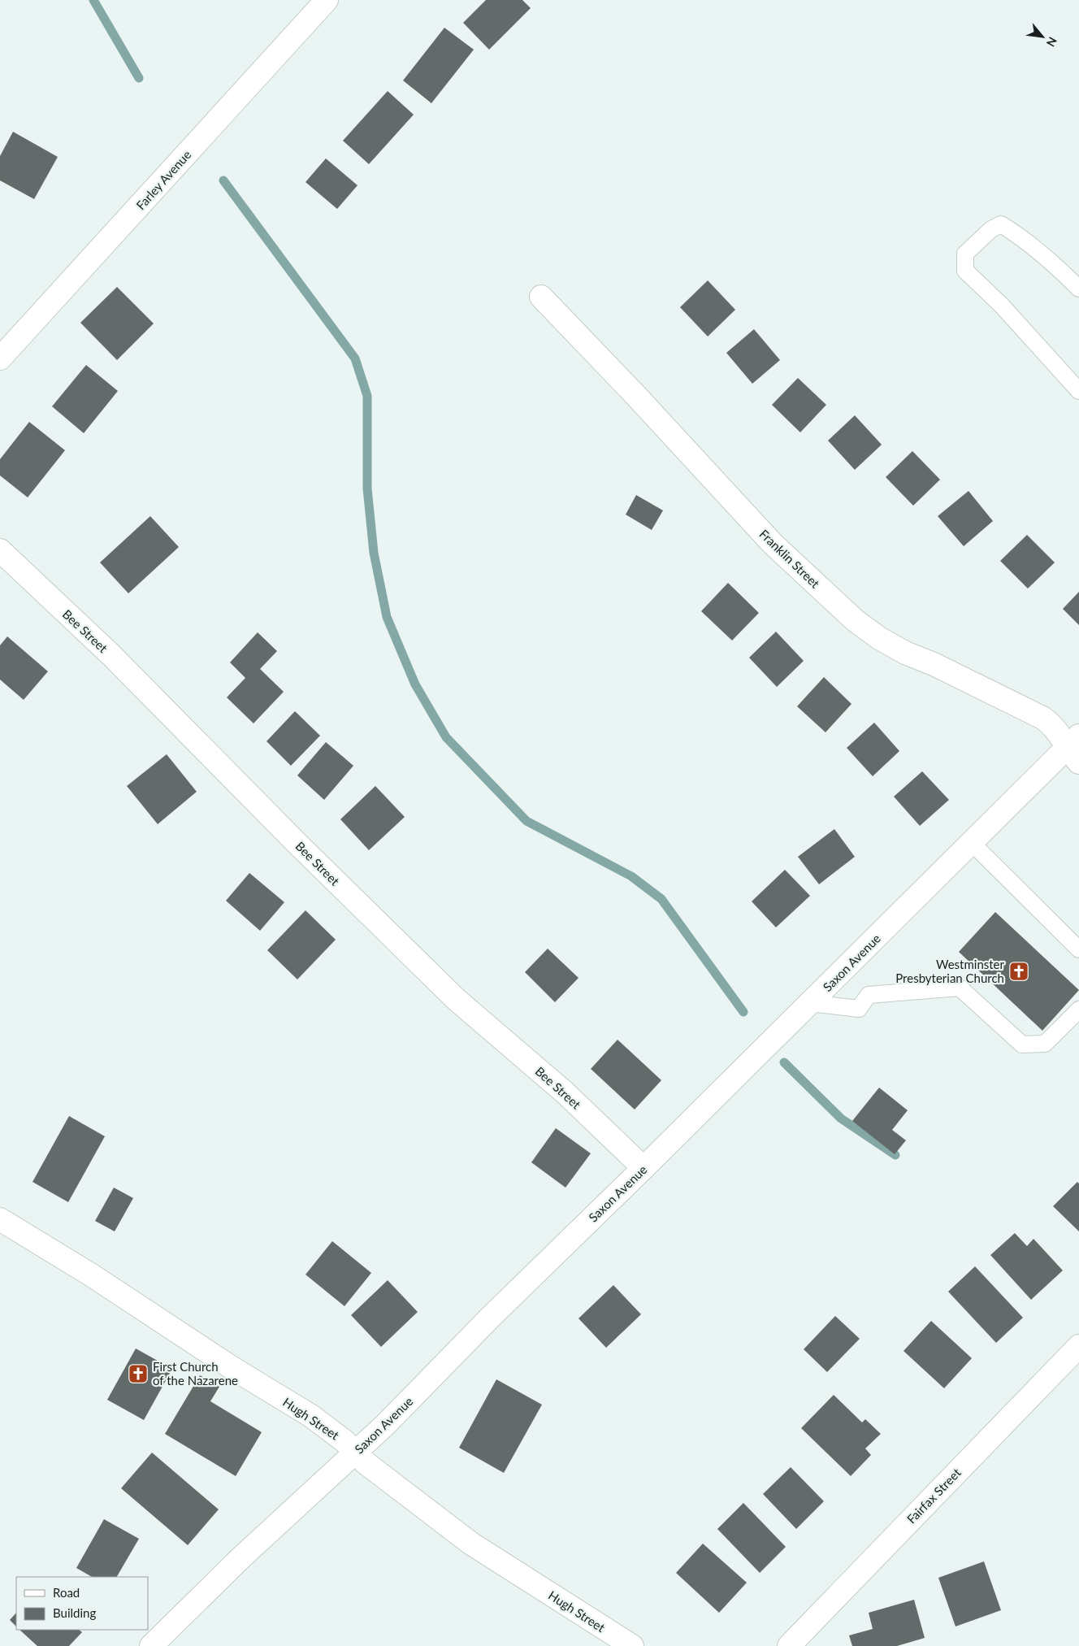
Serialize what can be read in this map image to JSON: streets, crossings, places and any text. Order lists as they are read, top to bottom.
{
  "streets": {
    "street": [
      "Farley Avenue",
      "Franklin Street",
      "Bee Street",
      "Saxon Avenue",
      "Hugh Street",
      "Fairfax Street"
    ]
  },
  "crossings": [
    ["Franklin Street", "Saxon Avenue"],
    ["Bee Street", "Saxon Avenue"],
    ["Saxon Avenue", "Hugh Street"]
  ],
  "places": {
    "church": ["Westminster Presbyterian Church", "First Church of the Nazarene"]
  },
  "legend": ["Road", "Building"],
  "north": "bottom right"
}
